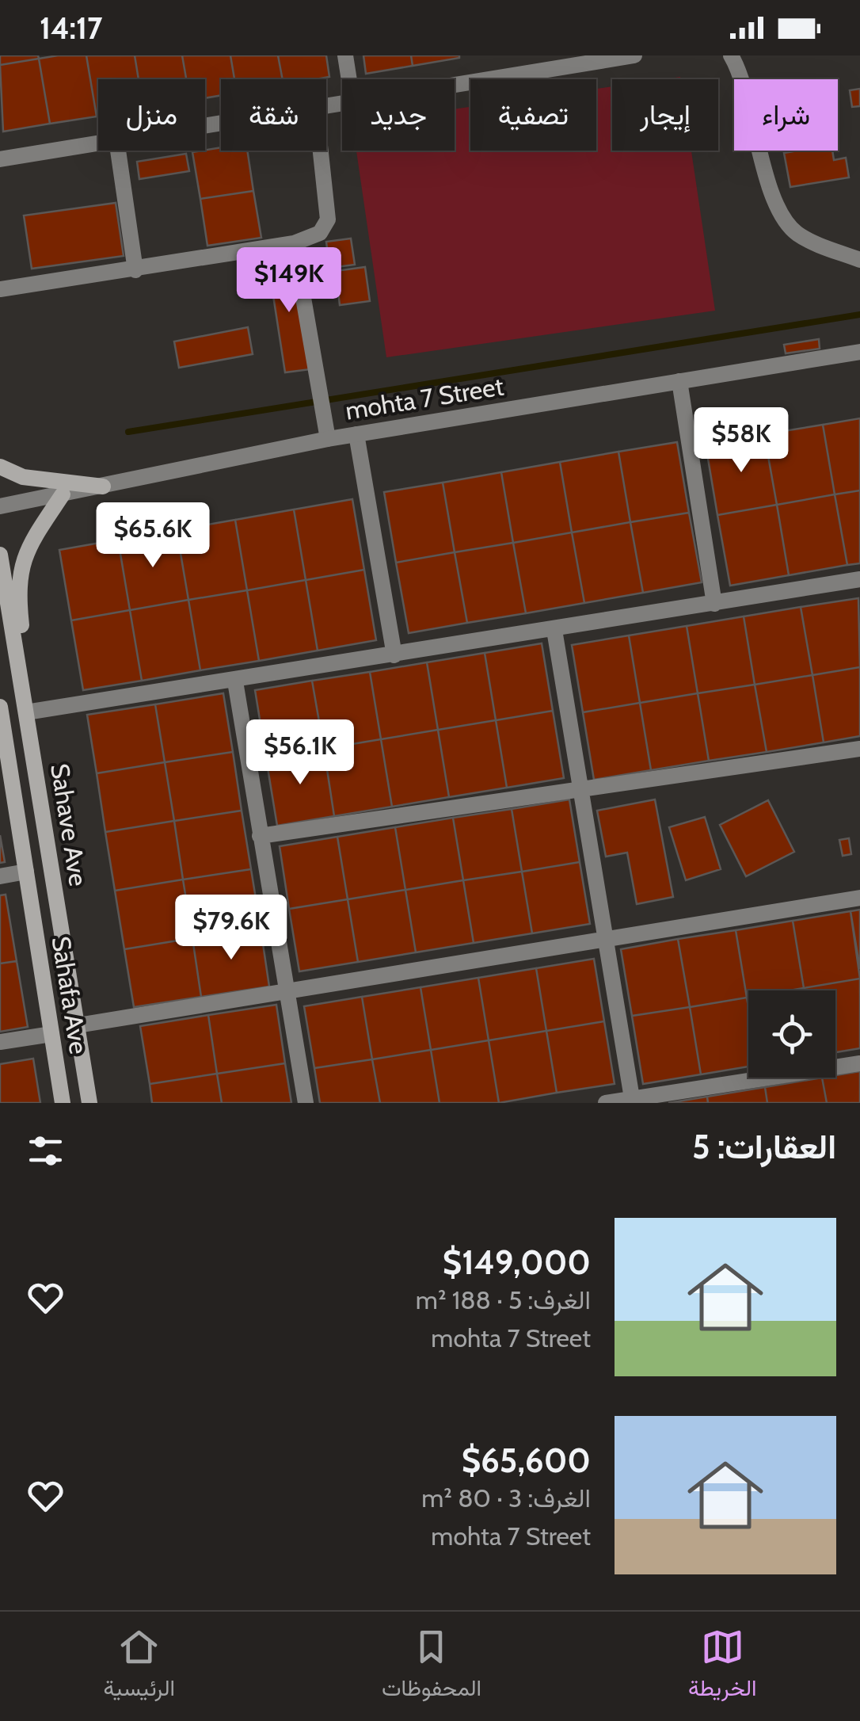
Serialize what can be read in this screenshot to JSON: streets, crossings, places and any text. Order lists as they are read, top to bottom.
{
  "streets": {
    "main road": ["Sahave Ave", "Sahafa Ave"],
    "street": ["mohta 7 Street"]
  },
  "page": {
    "status": "14:17",
    "chip": [
      "شراء",
      "إيجار",
      "تصفية",
      "جديد",
      "شقة",
      "منزل"
    ],
    "price": [
      "$149K",
      "$58K",
      "$65.6K",
      "$56.1K",
      "$79.6K"
    ],
    "heading": "العقارات: 5",
    "list": [
      {
        "name": "$149,000",
        "note": "الغرف: 5 · 188 m² · mohta 7 Street"
      },
      {
        "name": "$65,600",
        "note": "الغرف: 3 · 80 m² · mohta 7 Street"
      }
    ],
    "tabs": ["الخريطة", "المحفوظات", "الرئيسية"]
  }
}
